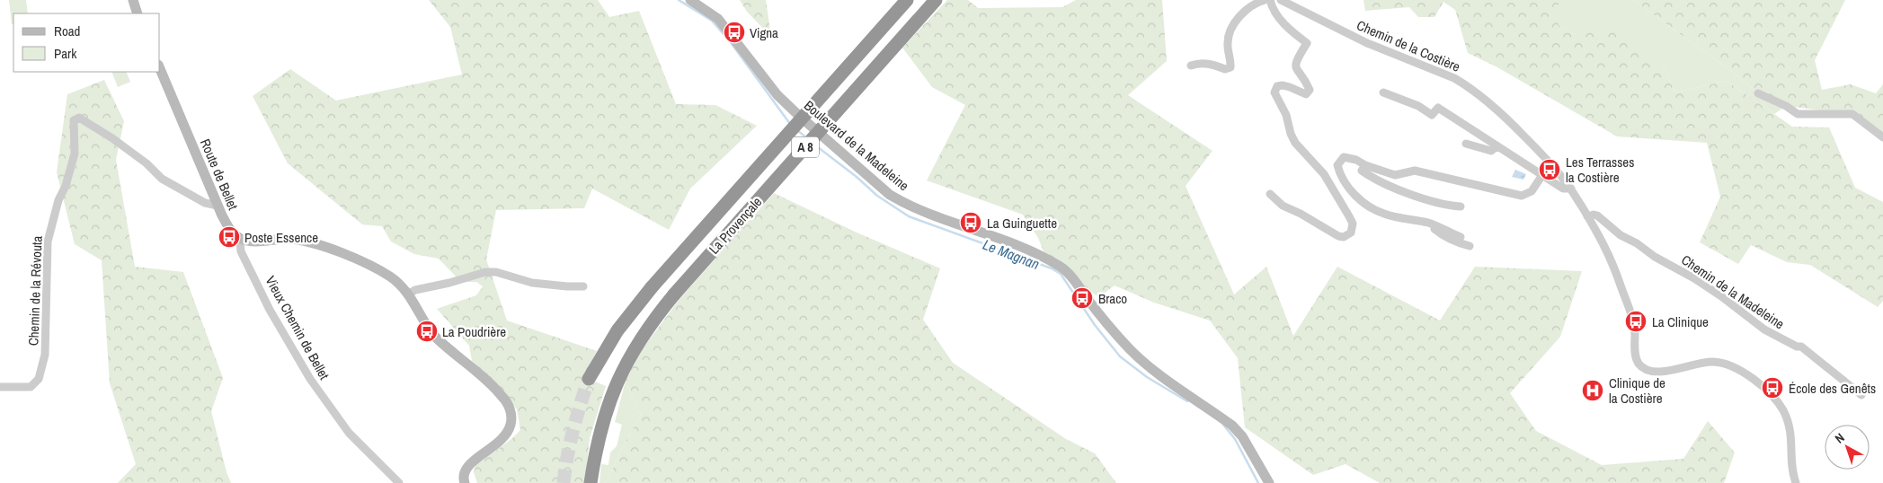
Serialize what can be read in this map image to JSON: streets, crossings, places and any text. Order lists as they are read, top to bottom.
{
  "streets": {
    "highway": ["A 8", "La Provençale"],
    "street": [
      "Chemin de la Costière",
      "Boulevard de la Madeleine",
      "Route de Bellet",
      "Chemin de la Révouta",
      "Chemin de la Madeleine",
      "Vieux Chemin de Bellet"
    ]
  },
  "crossings": [
    ["Chemin de la Costière", "Chemin de la Madeleine"],
    ["Route de Bellet", "Chemin de la Révouta"],
    ["Route de Bellet", "Vieux Chemin de Bellet"]
  ],
  "water": ["Le Magnan"],
  "places": {
    "bus stop": [
      "Vigna",
      "Les Terrasses la Costière",
      "La Guinguette",
      "Poste Essence",
      "Braco",
      "La Clinique",
      "La Poudrière",
      "École des Genêts"
    ],
    "hospital": ["Clinique de la Costière"]
  },
  "legend": ["Road", "Park"],
  "north": "top left"
}
